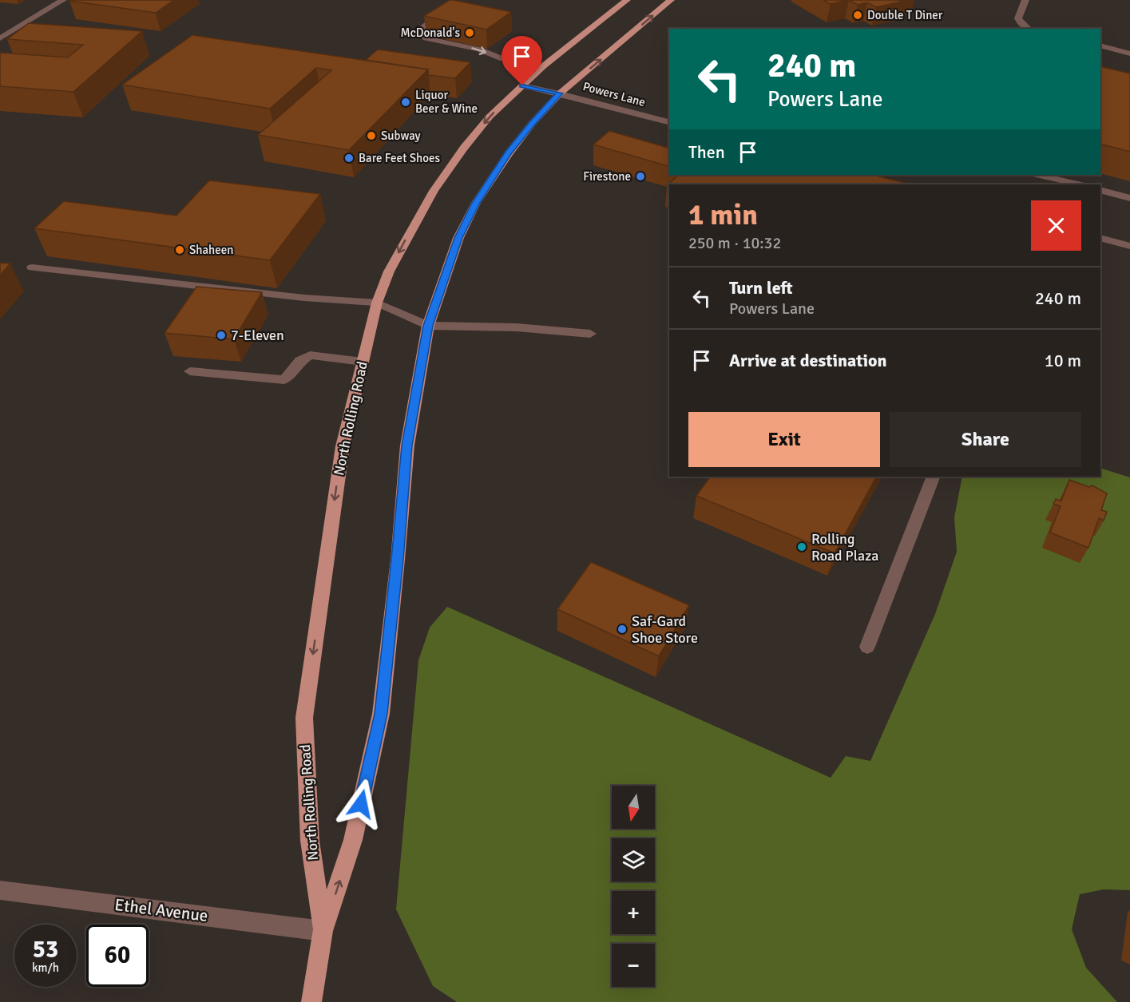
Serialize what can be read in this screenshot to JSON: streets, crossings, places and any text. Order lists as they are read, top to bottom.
{
  "streets": {
    "main road": ["North Rolling Road"],
    "street": ["Powers Lane", "Ethel Avenue"]
  },
  "crossings": [
    ["Powers Lane", "North Rolling Road"],
    ["North Rolling Road", "Ethel Avenue"]
  ],
  "places": [
    "Double T Diner",
    "McDonald's",
    "Liquor Beer & Wine",
    "Subway",
    "Bare Feet Shoes",
    "Firestone",
    "Shaheen",
    "7-Eleven",
    "Rolling Road Plaza",
    "Saf-Gard Shoe Store"
  ],
  "north": "bottom",
  "page": {
    "turn": ["240 m", "Powers Lane"],
    "then": "Then",
    "heading": ["1 min", "250 m · 10:32"],
    "list": [
      {
        "name": "Turn left",
        "note": "Powers Lane",
        "value": "240 m"
      },
      {
        "name": "Arrive at destination",
        "value": "10 m"
      }
    ],
    "buttons": ["Exit", "Share"],
    "map_buttons": ["+", "−"],
    "speed": "53 km/h",
    "limit": "60"
  }
}
